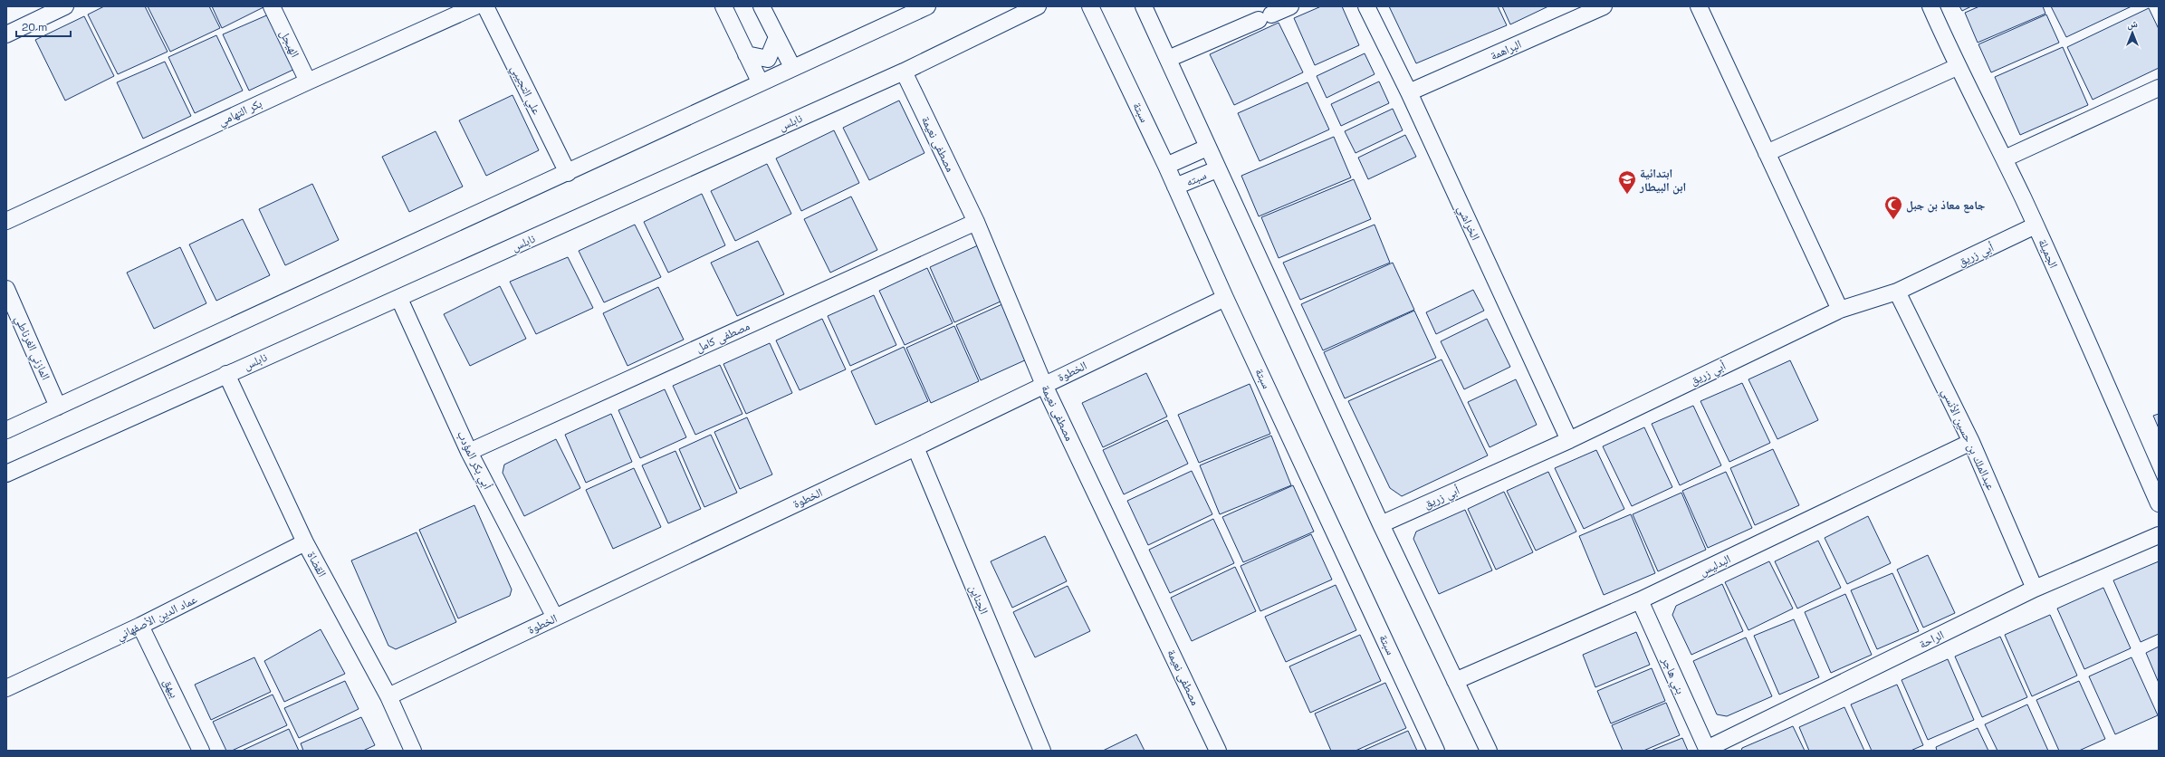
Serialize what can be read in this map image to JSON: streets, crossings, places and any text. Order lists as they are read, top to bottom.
{
  "streets": {
    "street": [
      "الهيجل",
      "البراهمة",
      "علي التجيبي",
      "بكر التهامي",
      "سبتة",
      "نابلس",
      "مصطفى نعيمة",
      "سبته",
      "الخراشي",
      "الجميلة",
      "أبي زريق",
      "مصطفى كامل",
      "المازني الغرناطي",
      "الخطوة",
      "عبدالملك بن حسين الأنسي",
      "أبي بكر المؤدب",
      "القضاة",
      "البدليس",
      "الجناين",
      "عماد الدين الأصفهاني",
      "الراحة",
      "بني هاجر",
      "بيهق"
    ]
  },
  "crossings": [
    ["الهيجل", "بكر التهامي"],
    ["البراهمة", "الخراشي"],
    ["سبتة", "سبته"],
    ["سبتة", "الخطوة"],
    ["نابلس", "مصطفى نعيمة"],
    ["نابلس", "أبي بكر المؤدب"],
    ["نابلس", "القضاة"],
    ["مصطفى نعيمة", "مصطفى كامل"],
    ["مصطفى نعيمة", "الخطوة"],
    ["الخراشي", "أبي زريق"],
    ["الجميلة", "أبي زريق"],
    ["أبي زريق", "عبدالملك بن حسين الأنسي"],
    ["مصطفى كامل", "أبي بكر المؤدب"],
    ["الخطوة", "أبي بكر المؤدب"],
    ["الخطوة", "القضاة"],
    ["الخطوة", "الجناين"],
    ["عبدالملك بن حسين الأنسي", "البدليس"],
    ["عبدالملك بن حسين الأنسي", "الراحة"],
    ["القضاة", "عماد الدين الأصفهاني"],
    ["البدليس", "بني هاجر"],
    ["عماد الدين الأصفهاني", "بيهق"],
    ["الراحة", "بني هاجر"]
  ],
  "places": {
    "school or university": ["ابتدائية ابن البيطار"],
    "mosque": ["جامع معاذ بن جبل"]
  },
  "scale_bar": "20 m",
  "north": "top"
}
